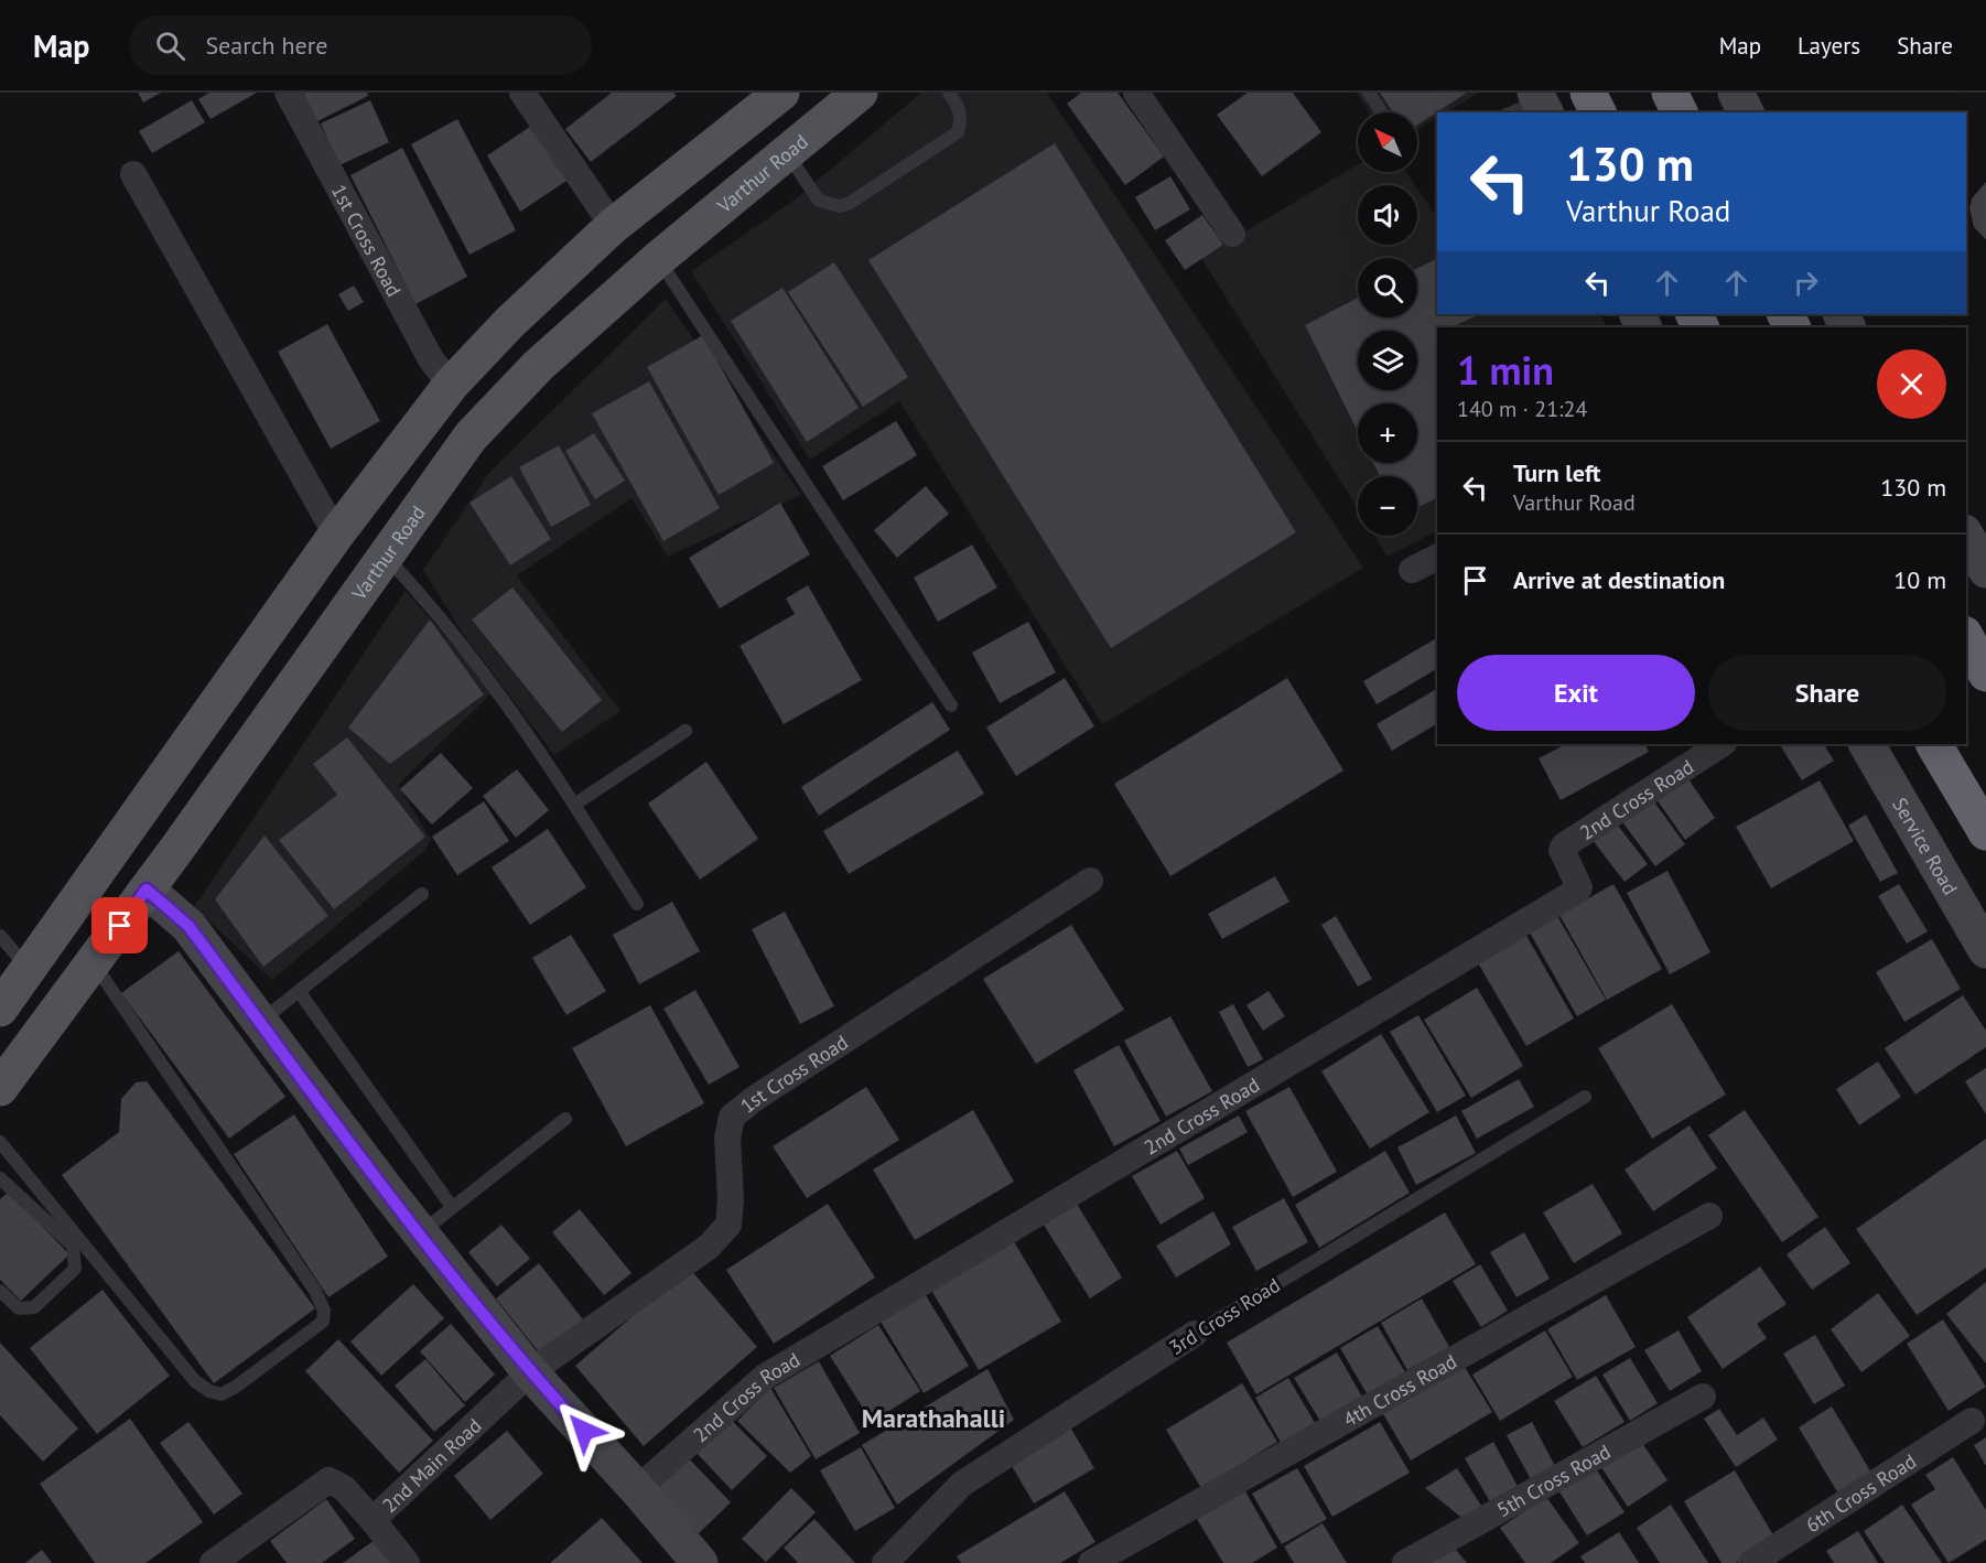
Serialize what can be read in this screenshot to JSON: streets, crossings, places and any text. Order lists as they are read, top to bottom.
{
  "streets": {
    "main road": ["Varthur Road"],
    "street": [
      "1st Cross Road",
      "2nd Cross Road",
      "Service Road",
      "3rd Cross Road",
      "4th Cross Road",
      "2nd Main Road",
      "5th Cross Road",
      "6th Cross Road"
    ]
  },
  "crossings": [
    ["1st Cross Road", "2nd Main Road"]
  ],
  "districts": ["Marathahalli"],
  "north": "top left",
  "page": {
    "header": "Map",
    "search": "Search here",
    "nav": ["Map", "Layers", "Share"],
    "map_buttons": ["+", "−"],
    "turn": ["130 m", "Varthur Road"],
    "heading": ["1 min", "140 m · 21:24"],
    "list": [
      {
        "name": "Turn left",
        "note": "Varthur Road",
        "value": "130 m"
      },
      {
        "name": "Arrive at destination",
        "value": "10 m"
      }
    ],
    "buttons": ["Exit", "Share"]
  }
}
